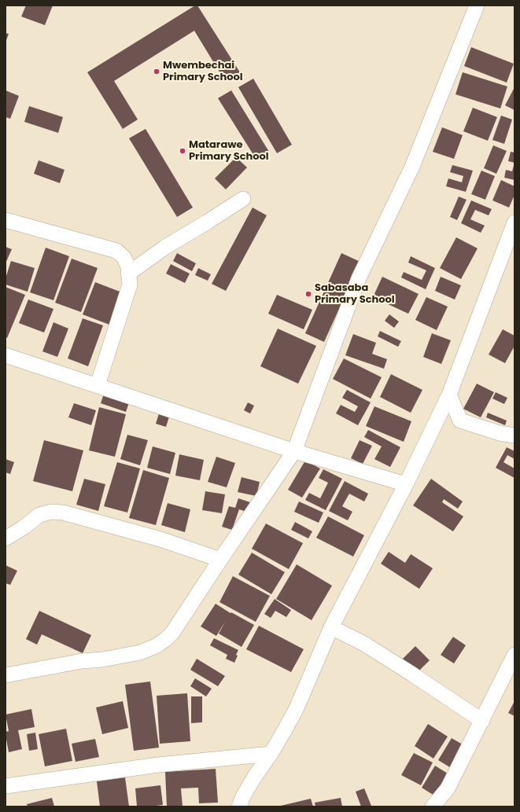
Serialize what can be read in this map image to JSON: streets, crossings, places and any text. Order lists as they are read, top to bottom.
{
  "places": ["Mwembechai Primary School", "Matarawe Primary School", "Sabasaba Primary School"]
}
